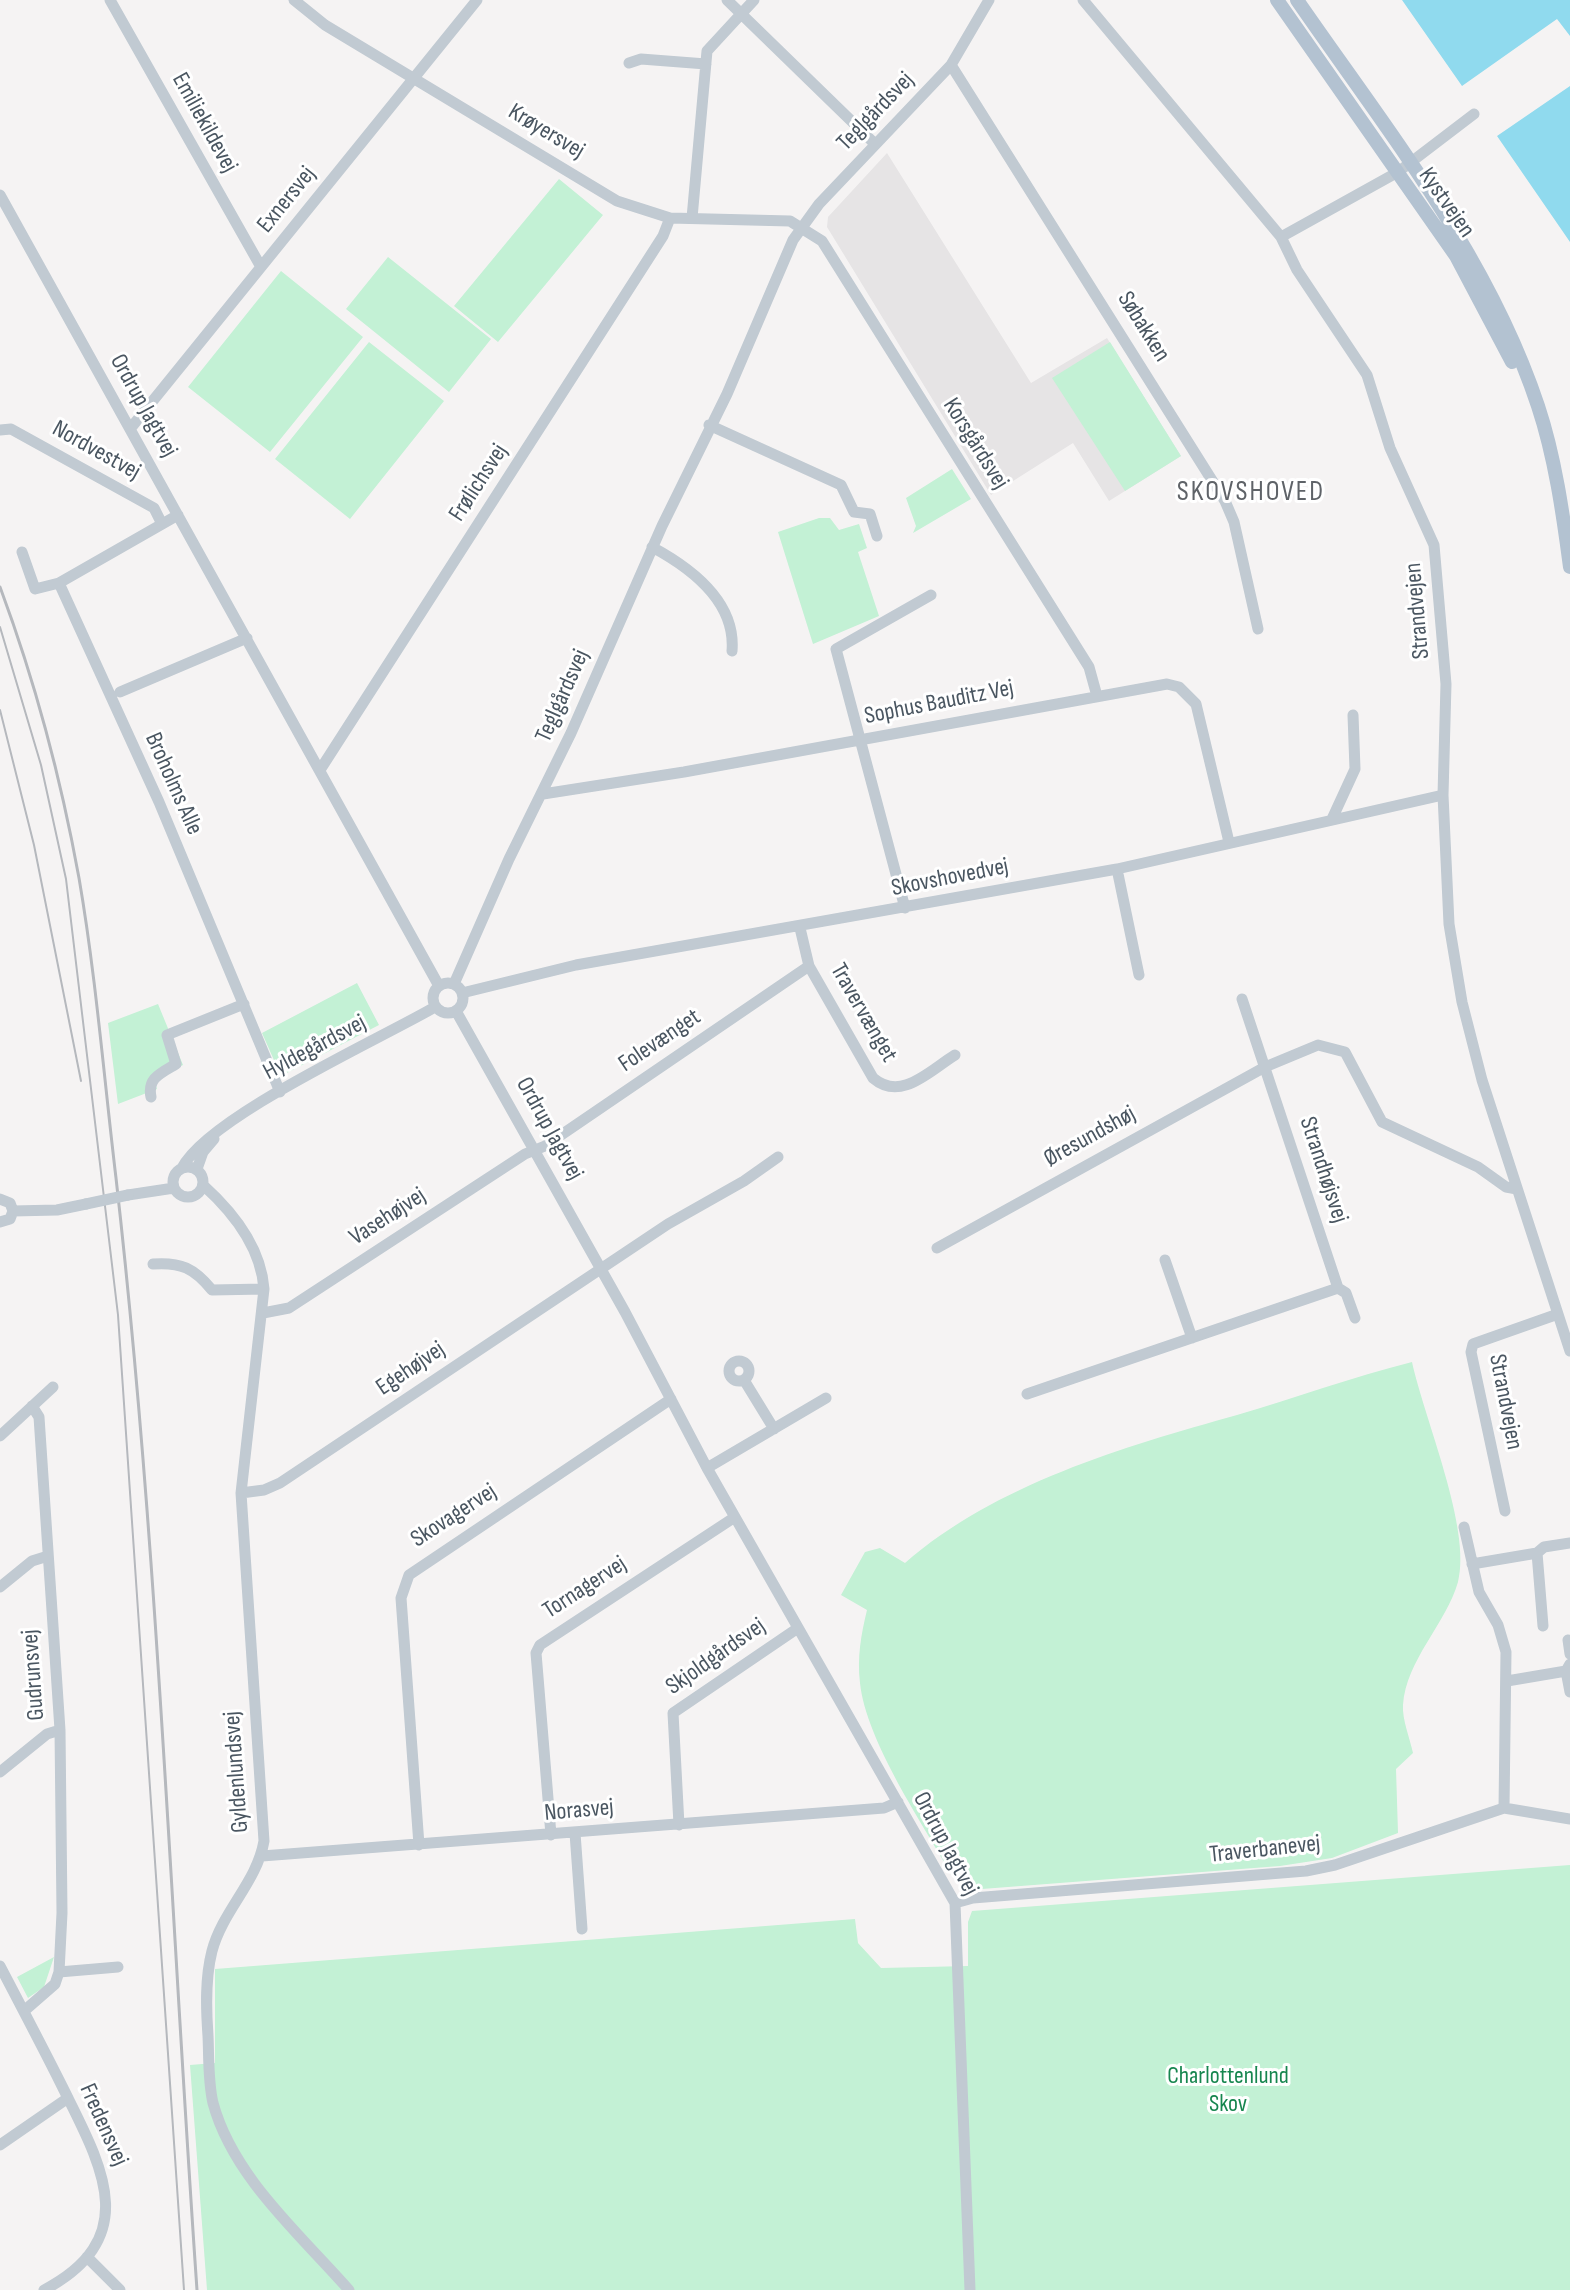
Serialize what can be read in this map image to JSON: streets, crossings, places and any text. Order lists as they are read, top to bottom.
{
  "streets": {
    "main road": ["Kystvejen"],
    "street": [
      "Teglgårdsvej",
      "Emiliekildevej",
      "Krøyersvej",
      "Exnersvej",
      "Søbakken",
      "Ordrup Jagtvej",
      "Korsgårdsvej",
      "Nordvestvej",
      "Frølichsvej",
      "Strandvejen",
      "Sophus Bauditz Vej",
      "Broholms Alle",
      "Skovshovedvej",
      "Travervænget",
      "Folevænget",
      "Hyldegårdsvej",
      "Øresundshøj",
      "Strandhøjsvej",
      "Vasehøjvej",
      "Egehøjvej",
      "Skovagervej",
      "Tornagervej",
      "Skjoldgårdsvej",
      "Gudrunsvej",
      "Gyldenlundsvej",
      "Norasvej",
      "Traverbanevej",
      "Fredensvej"
    ]
  },
  "crossings": [
    ["Teglgårdsvej", "Krøyersvej"],
    ["Teglgårdsvej", "Søbakken"],
    ["Teglgårdsvej", "Ordrup Jagtvej"],
    ["Teglgårdsvej", "Korsgårdsvej"],
    ["Teglgårdsvej", "Sophus Bauditz Vej"],
    ["Teglgårdsvej", "Skovshovedvej"],
    ["Teglgårdsvej", "Hyldegårdsvej"],
    ["Emiliekildevej", "Exnersvej"],
    ["Krøyersvej", "Exnersvej"],
    ["Krøyersvej", "Korsgårdsvej"],
    ["Krøyersvej", "Frølichsvej"],
    ["Exnersvej", "Ordrup Jagtvej"],
    ["Ordrup Jagtvej", "Frølichsvej"],
    ["Ordrup Jagtvej", "Skovshovedvej"],
    ["Ordrup Jagtvej", "Folevænget"],
    ["Ordrup Jagtvej", "Hyldegårdsvej"],
    ["Ordrup Jagtvej", "Vasehøjvej"],
    ["Ordrup Jagtvej", "Egehøjvej"],
    ["Ordrup Jagtvej", "Skovagervej"],
    ["Ordrup Jagtvej", "Tornagervej"],
    ["Ordrup Jagtvej", "Skjoldgårdsvej"],
    ["Ordrup Jagtvej", "Norasvej"],
    ["Ordrup Jagtvej", "Traverbanevej"],
    ["Korsgårdsvej", "Sophus Bauditz Vej"],
    ["Strandvejen", "Skovshovedvej"],
    ["Strandvejen", "Øresundshøj"],
    ["Sophus Bauditz Vej", "Skovshovedvej"],
    ["Broholms Alle", "Hyldegårdsvej"],
    ["Skovshovedvej", "Travervænget"],
    ["Skovshovedvej", "Hyldegårdsvej"],
    ["Travervænget", "Folevænget"],
    ["Folevænget", "Vasehøjvej"],
    ["Øresundshøj", "Strandhøjsvej"],
    ["Vasehøjvej", "Gyldenlundsvej"],
    ["Egehøjvej", "Gyldenlundsvej"],
    ["Skovagervej", "Norasvej"],
    ["Tornagervej", "Norasvej"],
    ["Skjoldgårdsvej", "Norasvej"],
    ["Gyldenlundsvej", "Norasvej"]
  ],
  "districts": ["SKOVSHOVED"],
  "parks": ["Charlottenlund Skov"]
}
